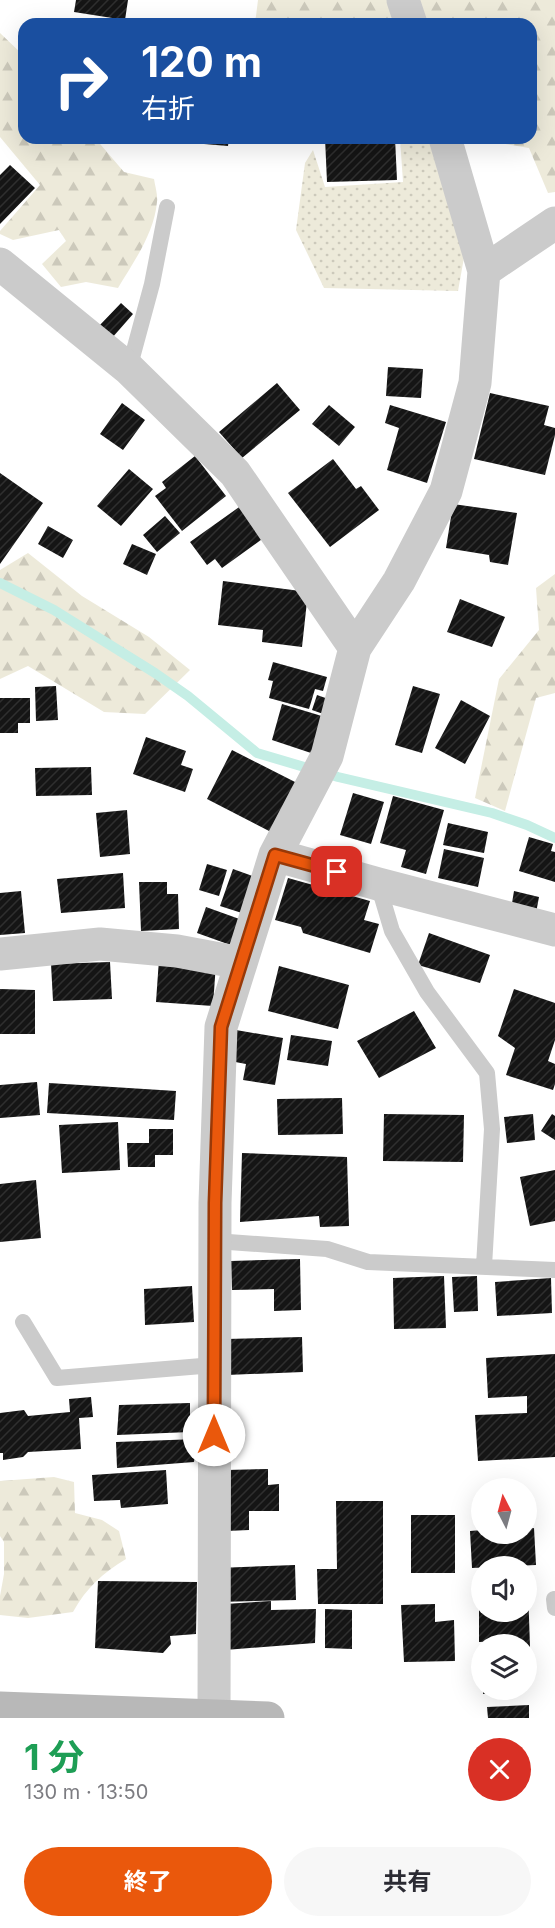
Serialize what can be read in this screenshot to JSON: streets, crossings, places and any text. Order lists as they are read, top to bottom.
{
  "north": "top",
  "page": {
    "turn": ["120 m", "右折"],
    "heading": ["1 分", "130 m · 13:50"],
    "buttons": ["終了", "共有"]
  }
}
